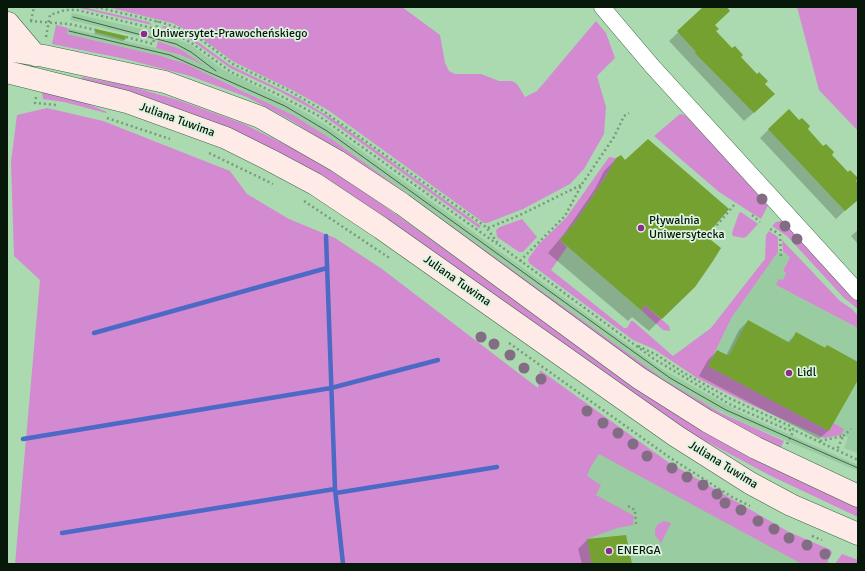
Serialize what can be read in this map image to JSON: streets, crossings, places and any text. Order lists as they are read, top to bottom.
{
  "streets": {
    "main road": ["Juliana Tuwima"]
  },
  "places": [
    "Uniwersytet-Prawocheńskiego",
    "Pływalnia Uniwersytecka",
    "Lidl",
    "ENERGA"
  ]
}
